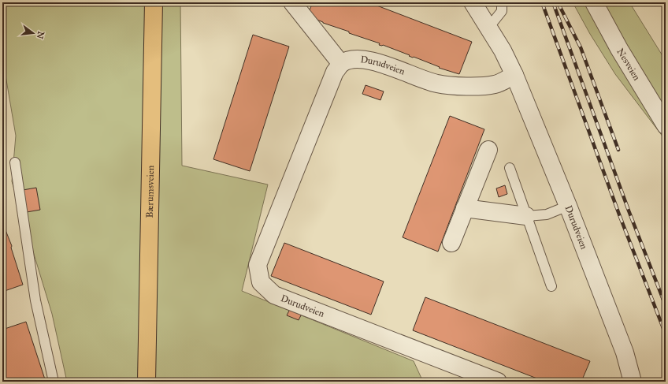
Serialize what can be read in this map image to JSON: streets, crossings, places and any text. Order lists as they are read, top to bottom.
{
  "streets": {
    "main road": ["Bærumsveien"],
    "street": ["Nesveien", "Durudveien"]
  },
  "north": "right"
}
